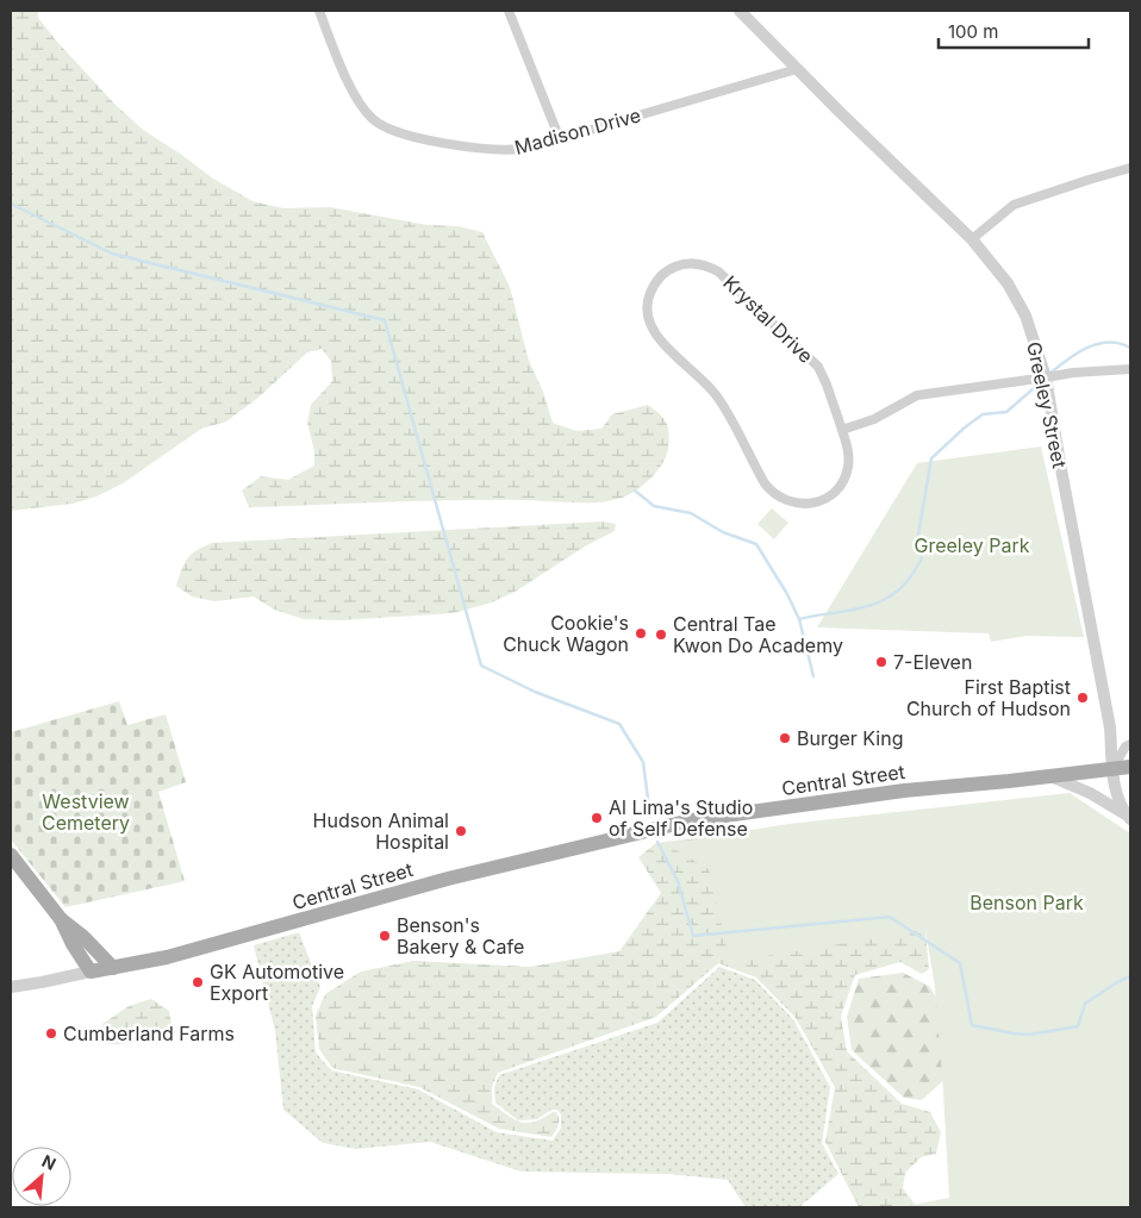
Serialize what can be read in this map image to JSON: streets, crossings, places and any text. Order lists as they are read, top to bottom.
{
  "streets": {
    "main road": ["Central Street"],
    "street": ["Madison Drive", "Krystal Drive", "Greeley Street"]
  },
  "crossings": [
    ["Madison Drive", "Greeley Street"],
    ["Greeley Street", "Central Street"]
  ],
  "parks": ["Greeley Park", "Westview Cemetery", "Benson Park"],
  "places": [
    "Cookie's Chuck Wagon",
    "Central Tae Kwon Do Academy",
    "7-Eleven",
    "First Baptist Church of Hudson",
    "Burger King",
    "Al Lima's Studio of Self Defense",
    "Hudson Animal Hospital",
    "Benson's Bakery & Cafe",
    "GK Automotive Export",
    "Cumberland Farms"
  ],
  "scale_bar": "100 m",
  "north": "top right"
}
